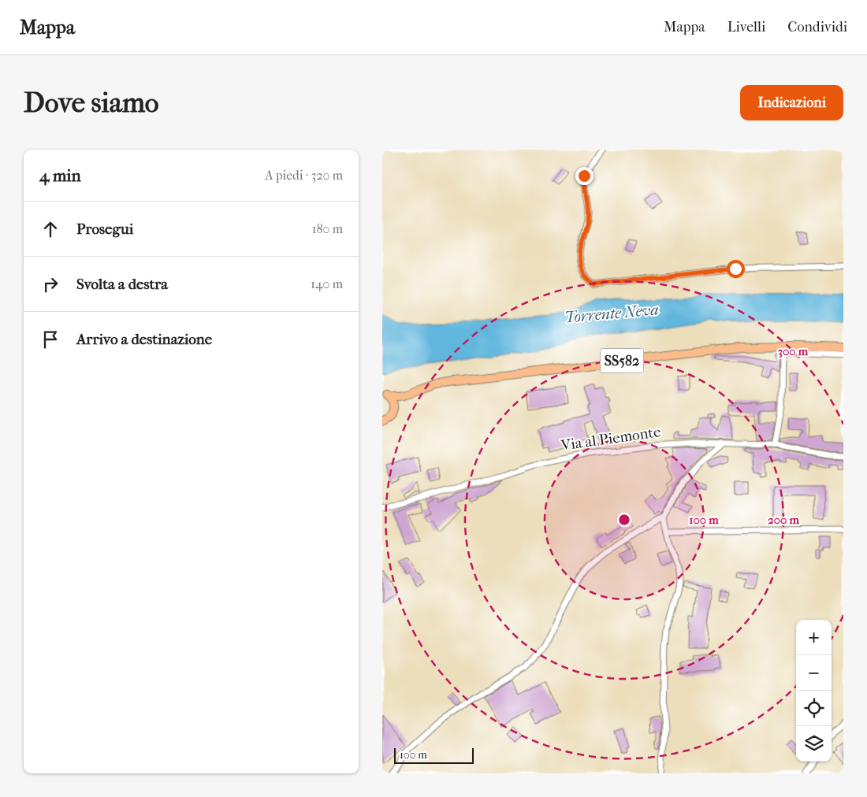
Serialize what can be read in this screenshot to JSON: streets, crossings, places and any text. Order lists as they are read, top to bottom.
{
  "streets": {
    "main road": ["SS582"],
    "street": ["Via al Piemonte"]
  },
  "water": ["Torrente Neva"],
  "scale_bar": "100 m",
  "page": {
    "header": "Mappa",
    "nav": ["Mappa", "Livelli", "Condividi"],
    "buttons": "Indicazioni",
    "title": "Dove siamo",
    "heading": ["4 min", "A piedi · 320 m"],
    "list": [
      ["Prosegui", "180 m"],
      ["Svolta a destra", "140 m"],
      "Arrivo a destinazione"
    ],
    "map_buttons": ["+", "−"],
    "scale": "100 m"
  },
  "rings": ["300 m", "100 m", "200 m"]
}
